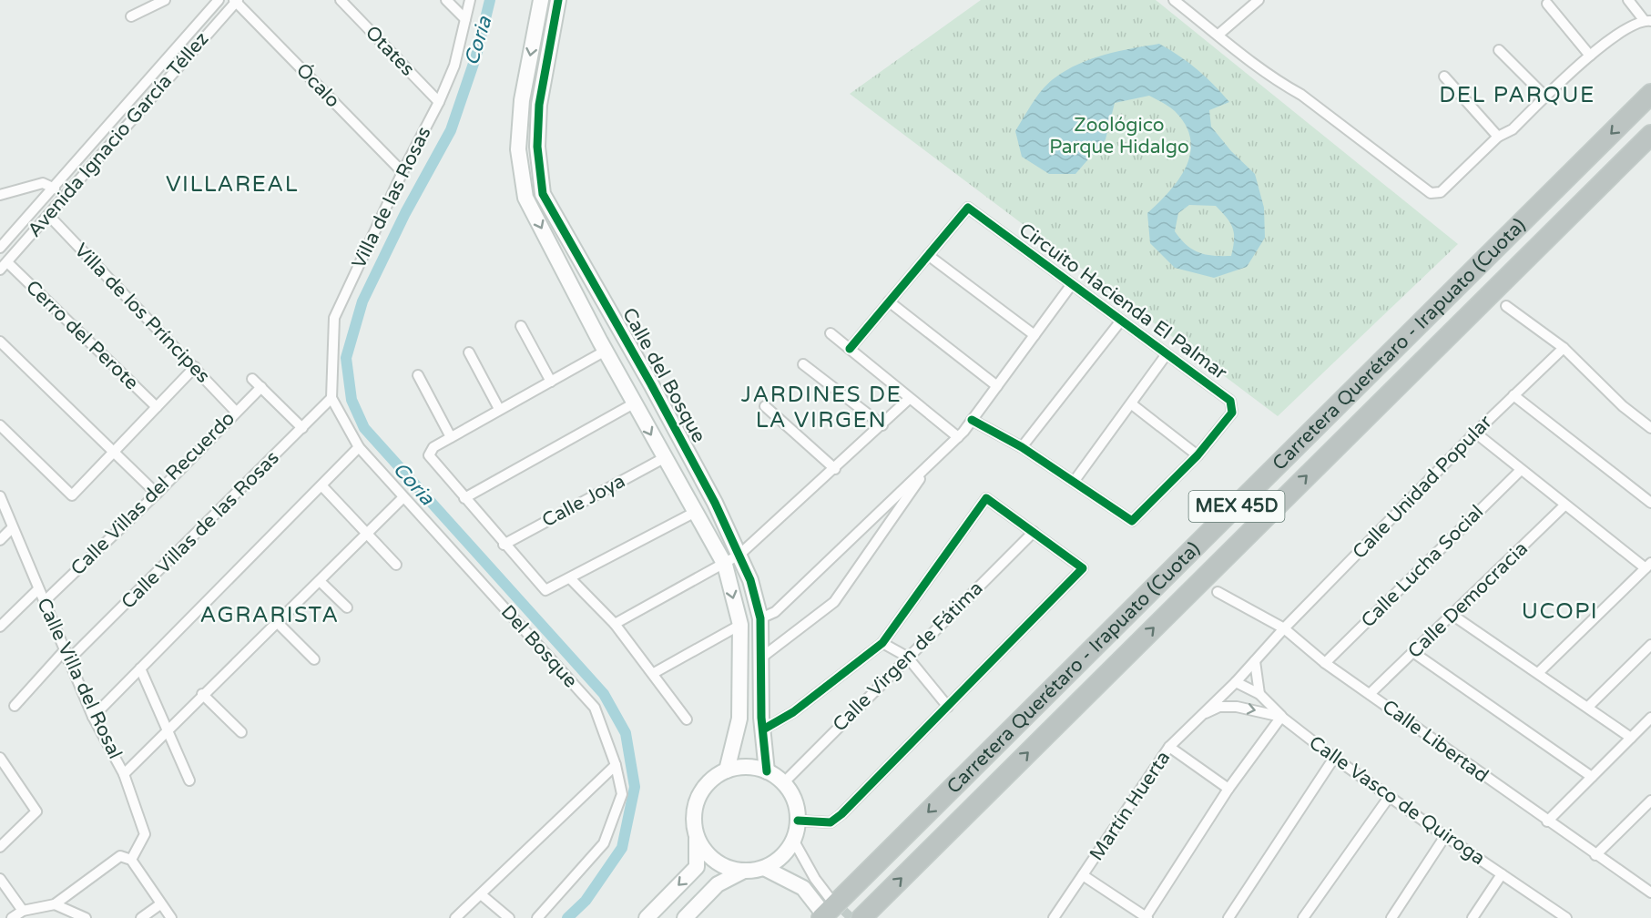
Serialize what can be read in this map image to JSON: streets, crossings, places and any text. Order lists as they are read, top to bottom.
{
  "streets": {
    "highway": ["Carretera Querétaro - Irapuato (Cuota)", "MEX 45D"],
    "street": [
      "Otates",
      "Ócalo",
      "Avenida Ignacio García Téllez",
      "Villa de las Rosas",
      "Circuito Hacienda El Palmar",
      "Villa de los Príncipes",
      "Cerro del Perote",
      "Calle del Bosque",
      "Calle Unidad Popular",
      "Calle Villas del Recuerdo",
      "Calle Joya",
      "Calle Villas de las Rosas",
      "Calle Lucha Social",
      "Calle Democracia",
      "Del Bosque",
      "Calle Virgen de Fátima",
      "Calle Villa del Rosal",
      "Calle Libertad",
      "Calle Vasco de Quiroga",
      "Martín Huerta"
    ]
  },
  "crossings": [
    ["Otates", "Villa de las Rosas"],
    ["Ócalo", "Avenida Ignacio García Téllez"],
    ["Ócalo", "Villa de las Rosas"],
    ["Avenida Ignacio García Téllez", "Villa de los Príncipes"],
    ["Avenida Ignacio García Téllez", "Cerro del Perote"],
    ["Villa de las Rosas", "Calle Villas de las Rosas"],
    ["Villa de las Rosas", "Del Bosque"],
    ["Villa de los Príncipes", "Calle Villas del Recuerdo"],
    ["Calle del Bosque", "Calle Joya"],
    ["Calle del Bosque", "Calle Virgen de Fátima"],
    ["Calle Unidad Popular", "Calle Libertad"],
    ["Calle Unidad Popular", "Martín Huerta"],
    ["Calle Villas del Recuerdo", "Calle Villa del Rosal"],
    ["Calle Villas de las Rosas", "Del Bosque"],
    ["Calle Villas de las Rosas", "Calle Villa del Rosal"],
    ["Calle Lucha Social", "Calle Libertad"],
    ["Calle Democracia", "Calle Libertad"],
    ["Calle Vasco de Quiroga", "Martín Huerta"]
  ],
  "districts": [
    "DEL PARQUE",
    "VILLAREAL",
    "JARDINES DE LA VIRGEN",
    "UCOPI",
    "AGRARISTA"
  ],
  "water": ["Coria"],
  "parks": ["Zoológico Parque Hidalgo"]
}
